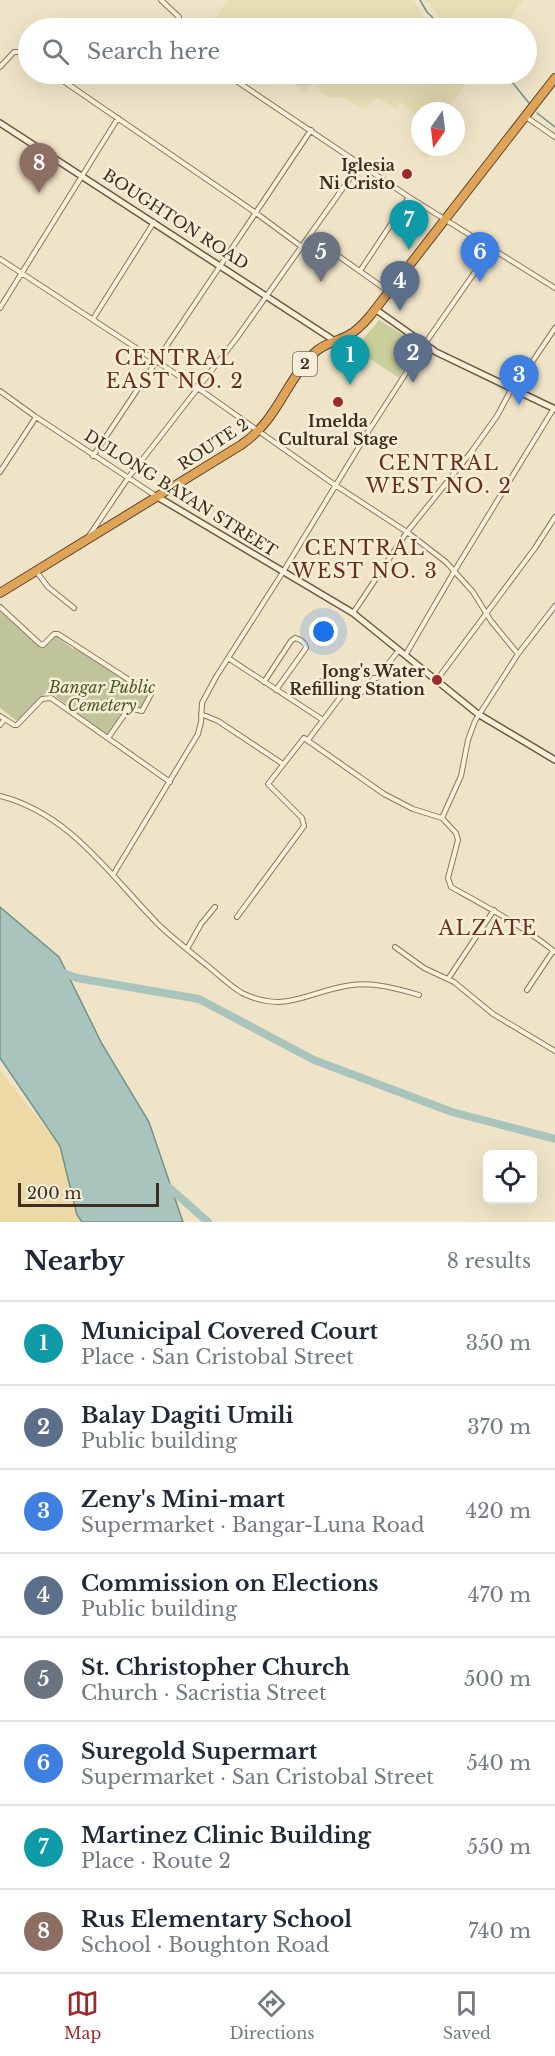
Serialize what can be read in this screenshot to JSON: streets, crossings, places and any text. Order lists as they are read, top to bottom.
{
  "streets": {
    "highway": ["2", "ROUTE 2"],
    "main road": ["BOUGHTON ROAD", "DULONG BAYAN STREET"]
  },
  "crossings": [
    ["BOUGHTON ROAD", "ROUTE 2"],
    ["ROUTE 2", "DULONG BAYAN STREET"]
  ],
  "districts": [
    "CENTRAL EAST NO. 2",
    "CENTRAL WEST NO. 2",
    "CENTRAL WEST NO. 3",
    "ALZATE"
  ],
  "parks": ["Bangar Public Cemetery"],
  "places": ["Iglesia Ni Cristo", "Imelda Cultural Stage", "Jong's Water Refilling Station"],
  "scale_bar": "200 m",
  "north": "bottom",
  "page": {
    "search": "Search here",
    "pins": [
      "8",
      "7",
      "5",
      "6",
      "4",
      "2",
      "1",
      "3"
    ],
    "scale": "200 m",
    "heading": ["Nearby", "8 results"],
    "list": [
      {
        "mark": "1",
        "name": "Municipal Covered Court",
        "note": "Place · San Cristobal Street",
        "value": "350 m"
      },
      {
        "mark": "2",
        "name": "Balay Dagiti Umili",
        "note": "Public building",
        "value": "370 m"
      },
      {
        "mark": "3",
        "name": "Zeny's Mini-mart",
        "note": "Supermarket · Bangar-Luna Road",
        "value": "420 m"
      },
      {
        "mark": "4",
        "name": "Commission on Elections",
        "note": "Public building",
        "value": "470 m"
      },
      {
        "mark": "5",
        "name": "St. Christopher Church",
        "note": "Church · Sacristia Street",
        "value": "500 m"
      },
      {
        "mark": "6",
        "name": "Suregold Supermart",
        "note": "Supermarket · San Cristobal Street",
        "value": "540 m"
      },
      {
        "mark": "7",
        "name": "Martinez Clinic Building",
        "note": "Place · Route 2",
        "value": "550 m"
      },
      {
        "mark": "8",
        "name": "Rus Elementary School",
        "note": "School · Boughton Road",
        "value": "740 m"
      }
    ],
    "nav": ["Map", "Directions", "Saved"]
  }
}
